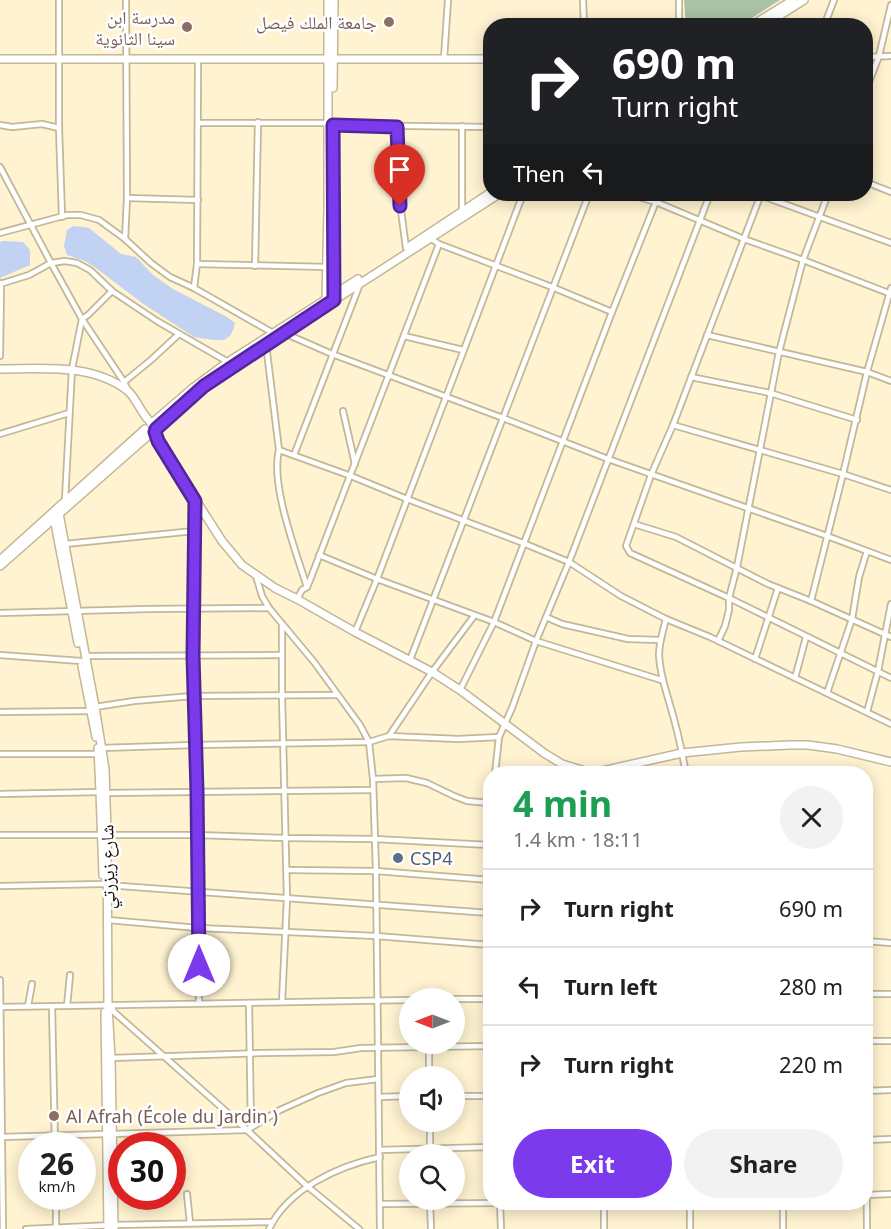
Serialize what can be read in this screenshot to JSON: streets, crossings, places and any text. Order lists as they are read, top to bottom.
{
  "streets": {
    "street": ["شارع زيزرتي"]
  },
  "places": [
    "جامعة الملك فيصل",
    "مدرسة ابن سينا الثانوية",
    "CSP4",
    "Al Afrah (École du Jardin )"
  ],
  "north": "left",
  "page": {
    "turn": ["690 m", "Turn right"],
    "then": "Then",
    "heading": ["4 min", "1.4 km · 18:11"],
    "list": [
      {
        "name": "Turn right",
        "value": "690 m"
      },
      {
        "name": "Turn left",
        "value": "280 m"
      },
      {
        "name": "Turn right",
        "value": "220 m"
      }
    ],
    "buttons": ["Exit", "Share"],
    "speed": "26 km/h",
    "limit": "30"
  }
}
